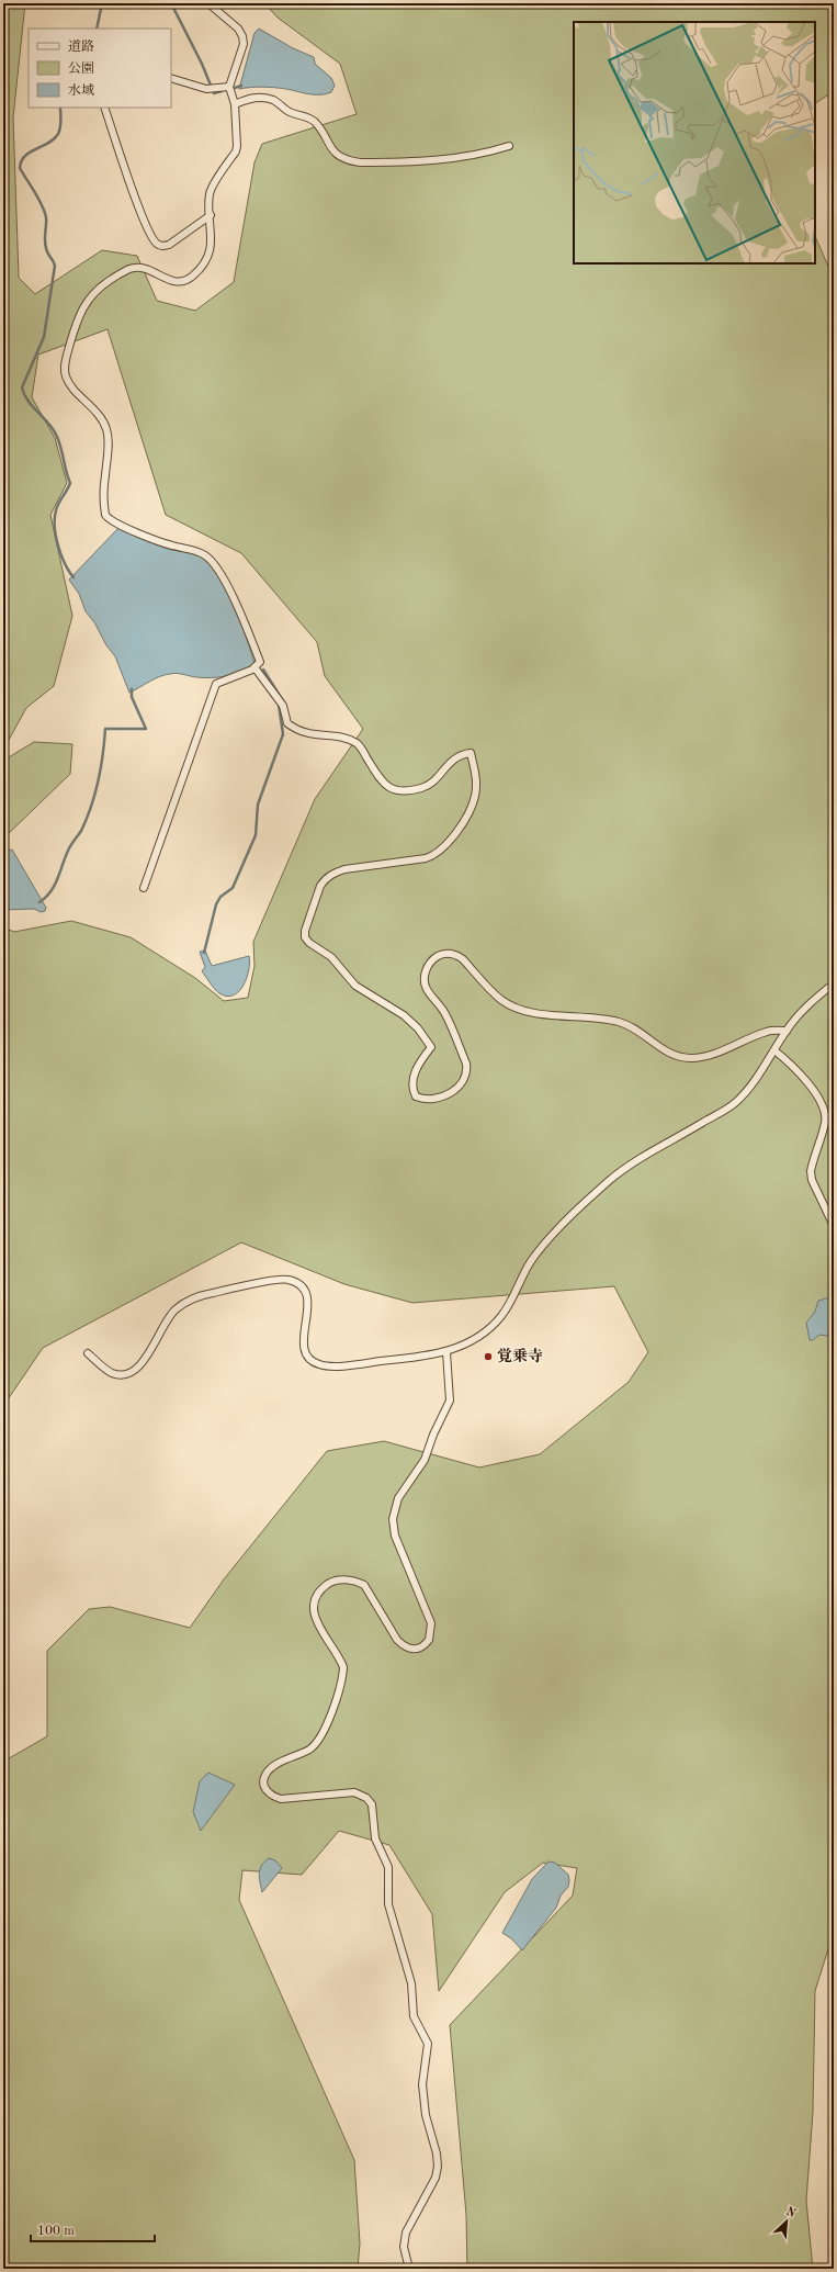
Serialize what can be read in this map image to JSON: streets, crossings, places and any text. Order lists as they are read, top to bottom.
{
  "places": ["覚乗寺"],
  "legend": ["道路", "公園", "水域"],
  "scale_bar": "100 m",
  "north": "top right"
}
